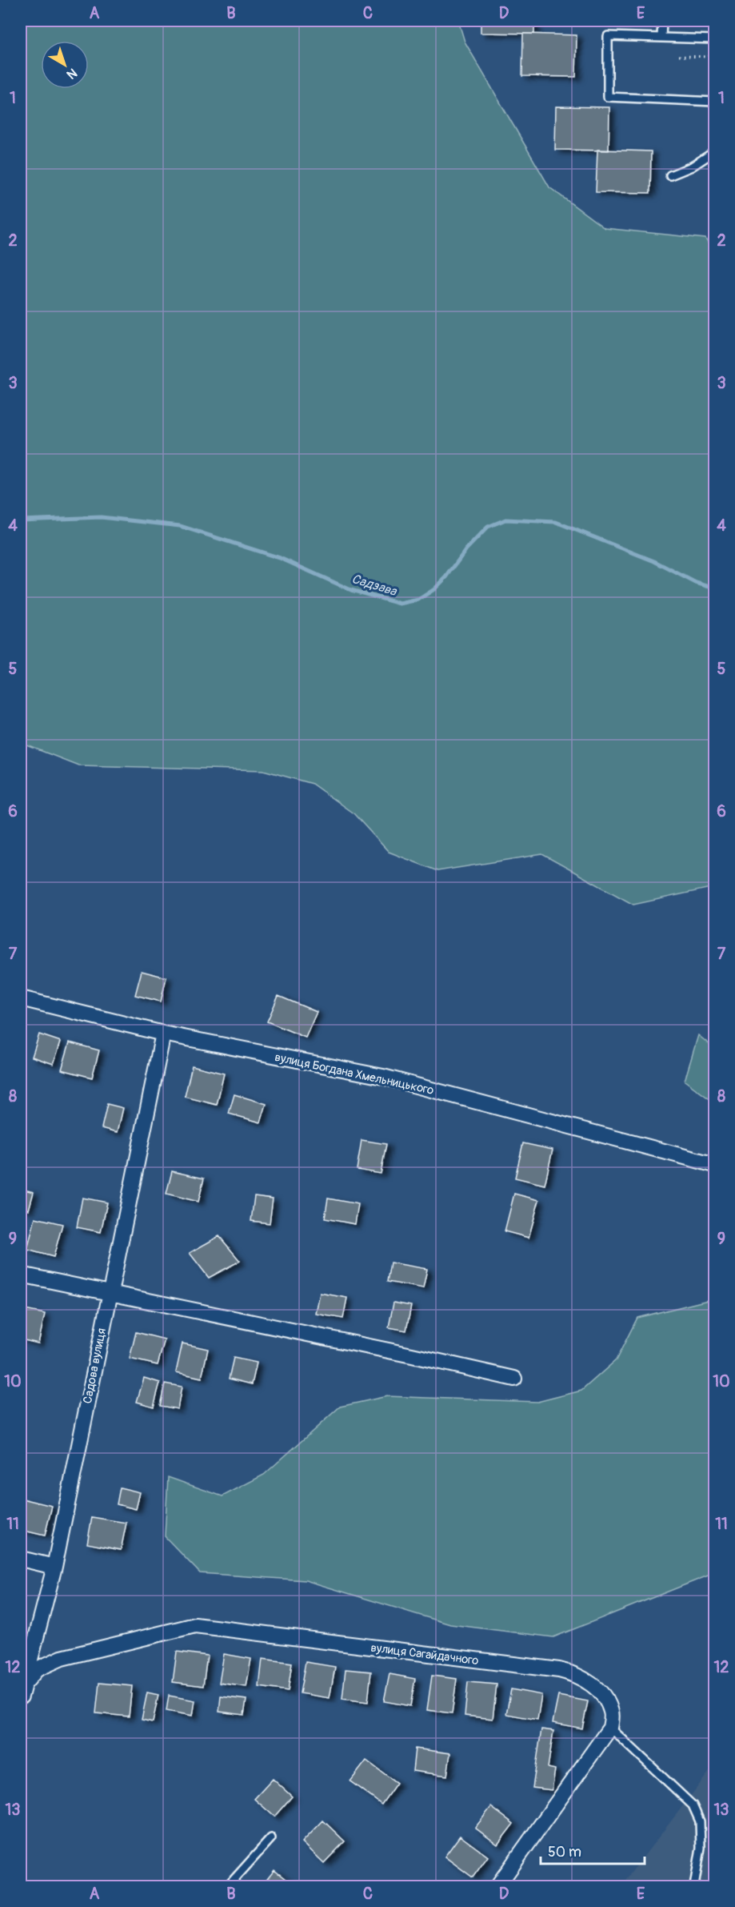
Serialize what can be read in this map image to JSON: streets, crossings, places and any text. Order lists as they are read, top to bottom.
{
  "streets": {
    "street": ["вулиця Богдана Хмельницького", "Садова вулиця", "вулиця Сагайдачного"]
  },
  "crossings": [
    ["вулиця Богдана Хмельницького", "Садова вулиця"],
    ["Садова вулиця", "вулиця Сагайдачного"]
  ],
  "water": ["Садзава"],
  "scale_bar": "50 m",
  "north": "bottom right",
  "grid": {
    "columns": [
      "A",
      "B",
      "C",
      "D",
      "E"
    ],
    "rows": [
      "1",
      "2",
      "3",
      "4",
      "5",
      "6",
      "7",
      "8",
      "9",
      "10",
      "11",
      "12",
      "13"
    ]
  }
}
